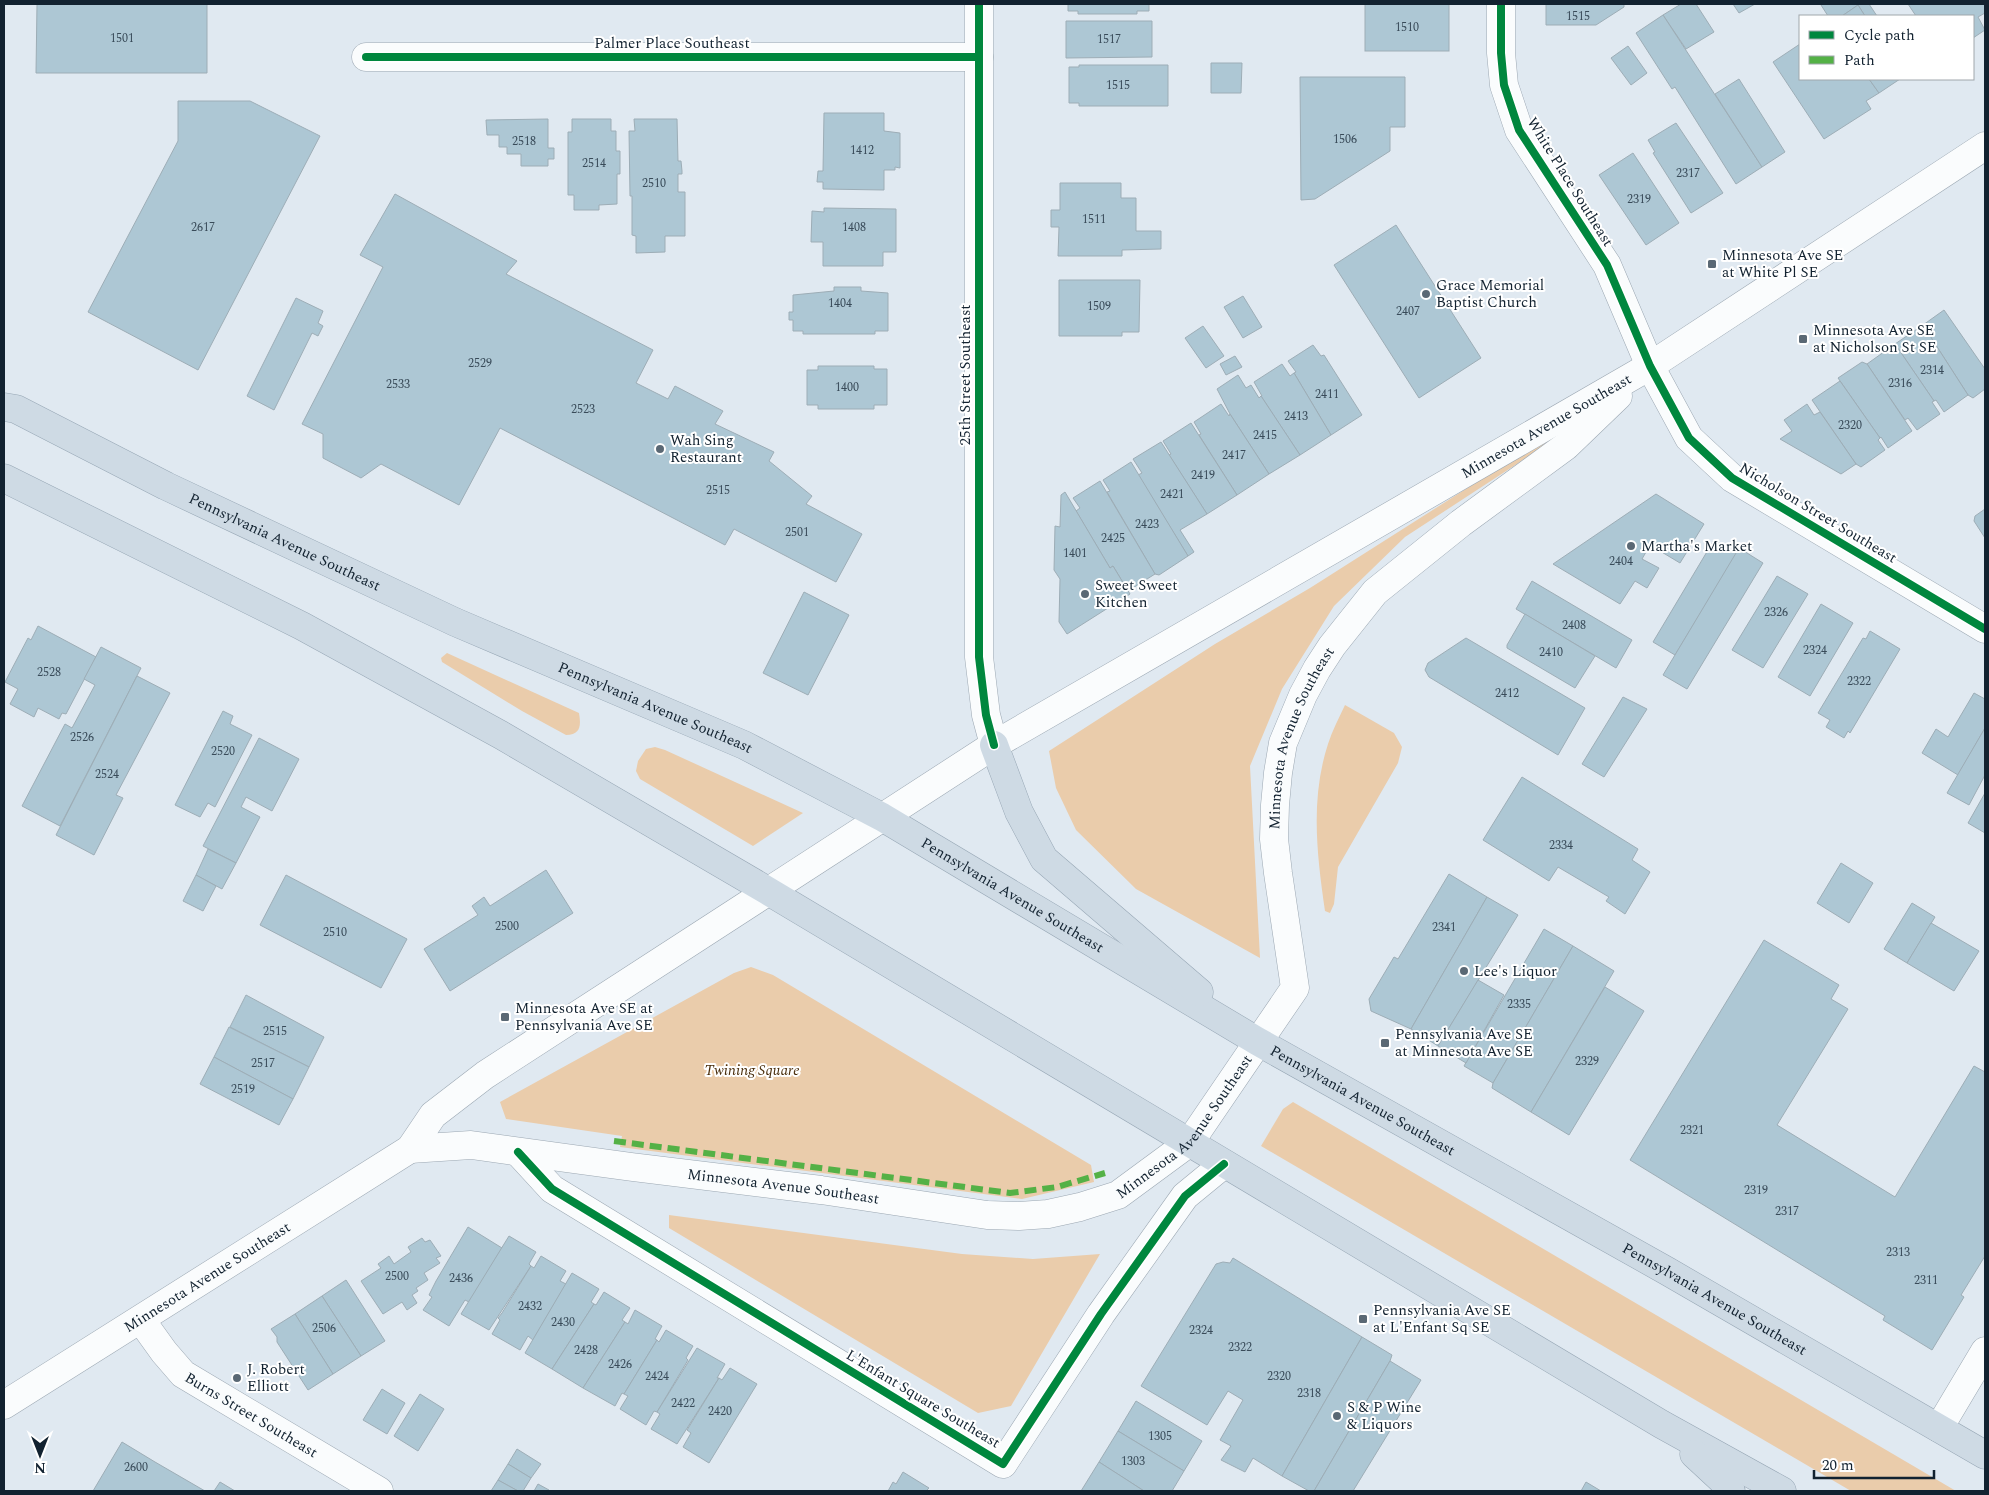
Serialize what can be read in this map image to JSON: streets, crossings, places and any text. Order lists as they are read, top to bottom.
{
  "streets": {
    "highway": ["Pennsylvania Avenue Southeast"],
    "main road": [
      "Palmer Place Southeast",
      "White Place Southeast",
      "25th Street Southeast",
      "Minnesota Avenue Southeast",
      "Nicholson Street Southeast",
      "L'Enfant Square Southeast",
      "Burns Street Southeast"
    ]
  },
  "crossings": [
    ["Palmer Place Southeast", "25th Street Southeast"],
    ["White Place Southeast", "Minnesota Avenue Southeast"],
    ["White Place Southeast", "Nicholson Street Southeast"],
    ["25th Street Southeast", "Minnesota Avenue Southeast"],
    ["Minnesota Avenue Southeast", "Nicholson Street Southeast"],
    ["Minnesota Avenue Southeast", "Pennsylvania Avenue Southeast"],
    ["Minnesota Avenue Southeast", "L'Enfant Square Southeast"],
    ["Minnesota Avenue Southeast", "Burns Street Southeast"]
  ],
  "parks": ["Twining Square"],
  "places": {
    "transit": [
      "Minnesota Ave SE at White Pl SE",
      "Minnesota Ave SE at Nicholson St SE",
      "Minnesota Ave SE at Pennsylvania Ave SE",
      "Pennsylvania Ave SE at Minnesota Ave SE",
      "Pennsylvania Ave SE at L'Enfant Sq SE"
    ],
    "other": [
      "Grace Memorial Baptist Church",
      "Wah Sing Restaurant",
      "Martha's Market",
      "Sweet Sweet Kitchen",
      "Lee's Liquor",
      "J. Robert Elliott",
      "S & P Wine & Liquors"
    ]
  },
  "house_numbers": [
    "1515",
    "1510",
    "1501",
    "1517",
    "1515",
    "1506",
    "2518",
    "1412",
    "2514",
    "2317",
    "2510",
    "2319",
    "1511",
    "2617",
    "1408",
    "1404",
    "1509",
    "2407",
    "2529",
    "2314",
    "2316",
    "2533",
    "1400",
    "2411",
    "2523",
    "2413",
    "2320",
    "2415",
    "2417",
    "2419",
    "2515",
    "2421",
    "2423",
    "2501",
    "2425",
    "1401",
    "2404",
    "2326",
    "2408",
    "2324",
    "2410",
    "2528",
    "2322",
    "2412",
    "2526",
    "2520",
    "2524",
    "2334",
    "2500",
    "2341",
    "2510",
    "2335",
    "2515",
    "2329",
    "2517",
    "2519",
    "2321",
    "2319",
    "2317",
    "2313",
    "2500",
    "2436",
    "2311",
    "2432",
    "2430",
    "2506",
    "2324",
    "2322",
    "2428",
    "2426",
    "2424",
    "2320",
    "2318",
    "2422",
    "2420",
    "1305",
    "1303",
    "2600"
  ],
  "legend": ["Cycle path", "Path"],
  "scale_bar": "20 m",
  "north": "bottom"
}
